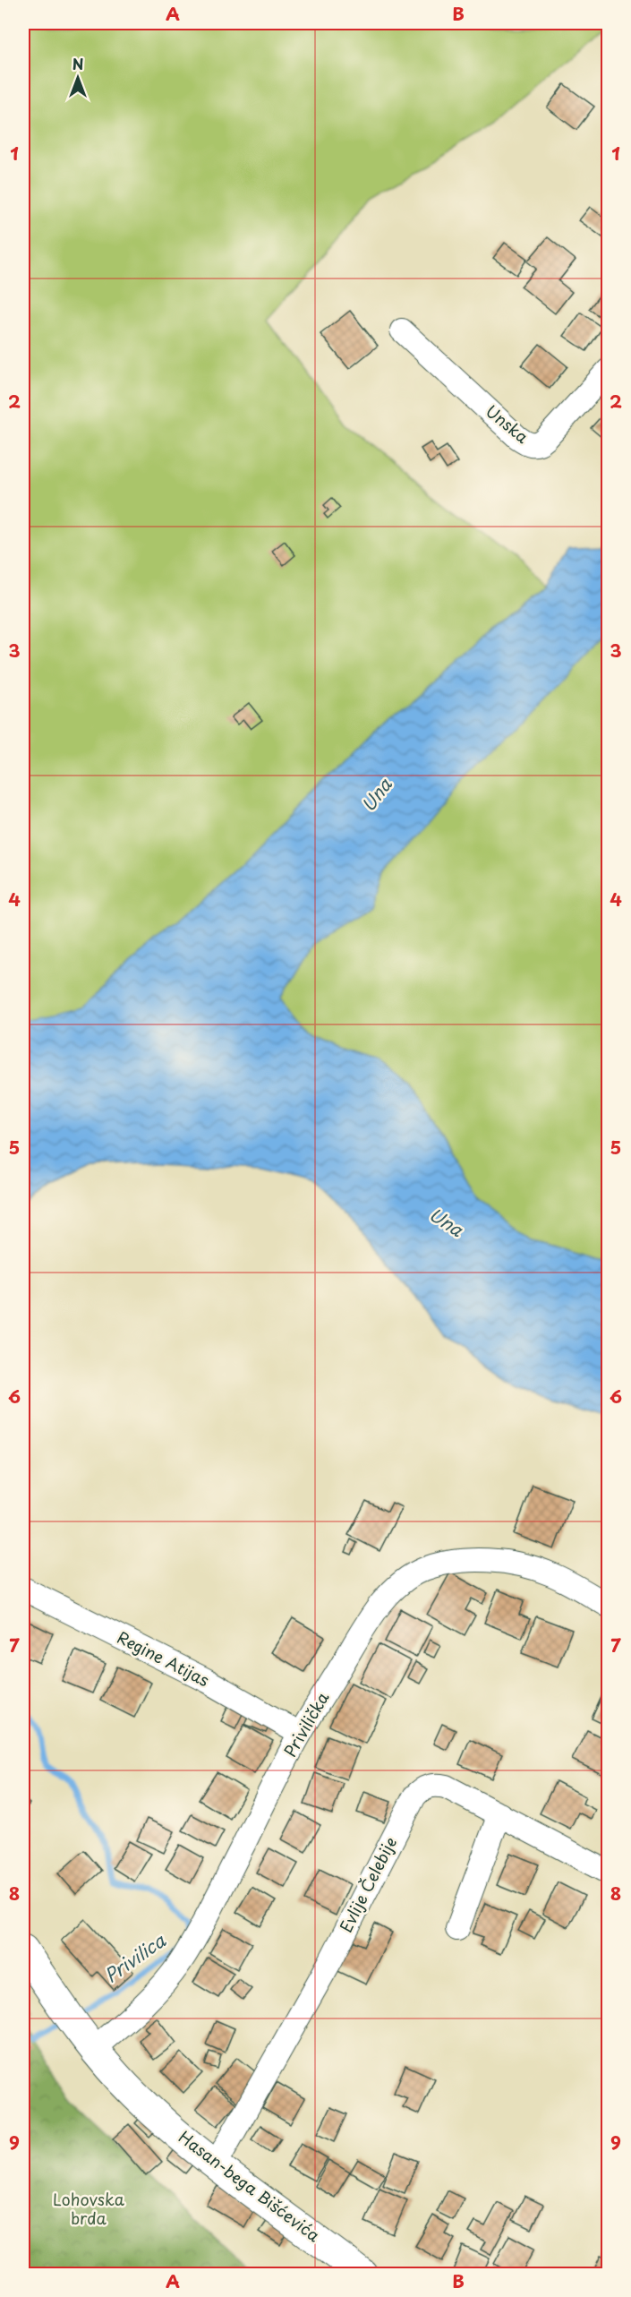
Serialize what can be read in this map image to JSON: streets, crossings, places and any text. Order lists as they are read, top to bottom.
{
  "streets": {
    "street": [
      "Unska",
      "Regine Atijas",
      "Privilička",
      "Evlije Čelebije",
      "Hasan-bega Bišćevića"
    ]
  },
  "crossings": [
    ["Regine Atijas", "Privilička"],
    ["Privilička", "Hasan-bega Bišćevića"],
    ["Evlije Čelebije", "Hasan-bega Bišćevića"]
  ],
  "water": ["Una", "Privilica"],
  "parks": ["Lohovska brda"],
  "north": "top",
  "grid": {
    "columns": ["A", "B"],
    "rows": [
      "1",
      "2",
      "3",
      "4",
      "5",
      "6",
      "7",
      "8",
      "9"
    ]
  }
}
